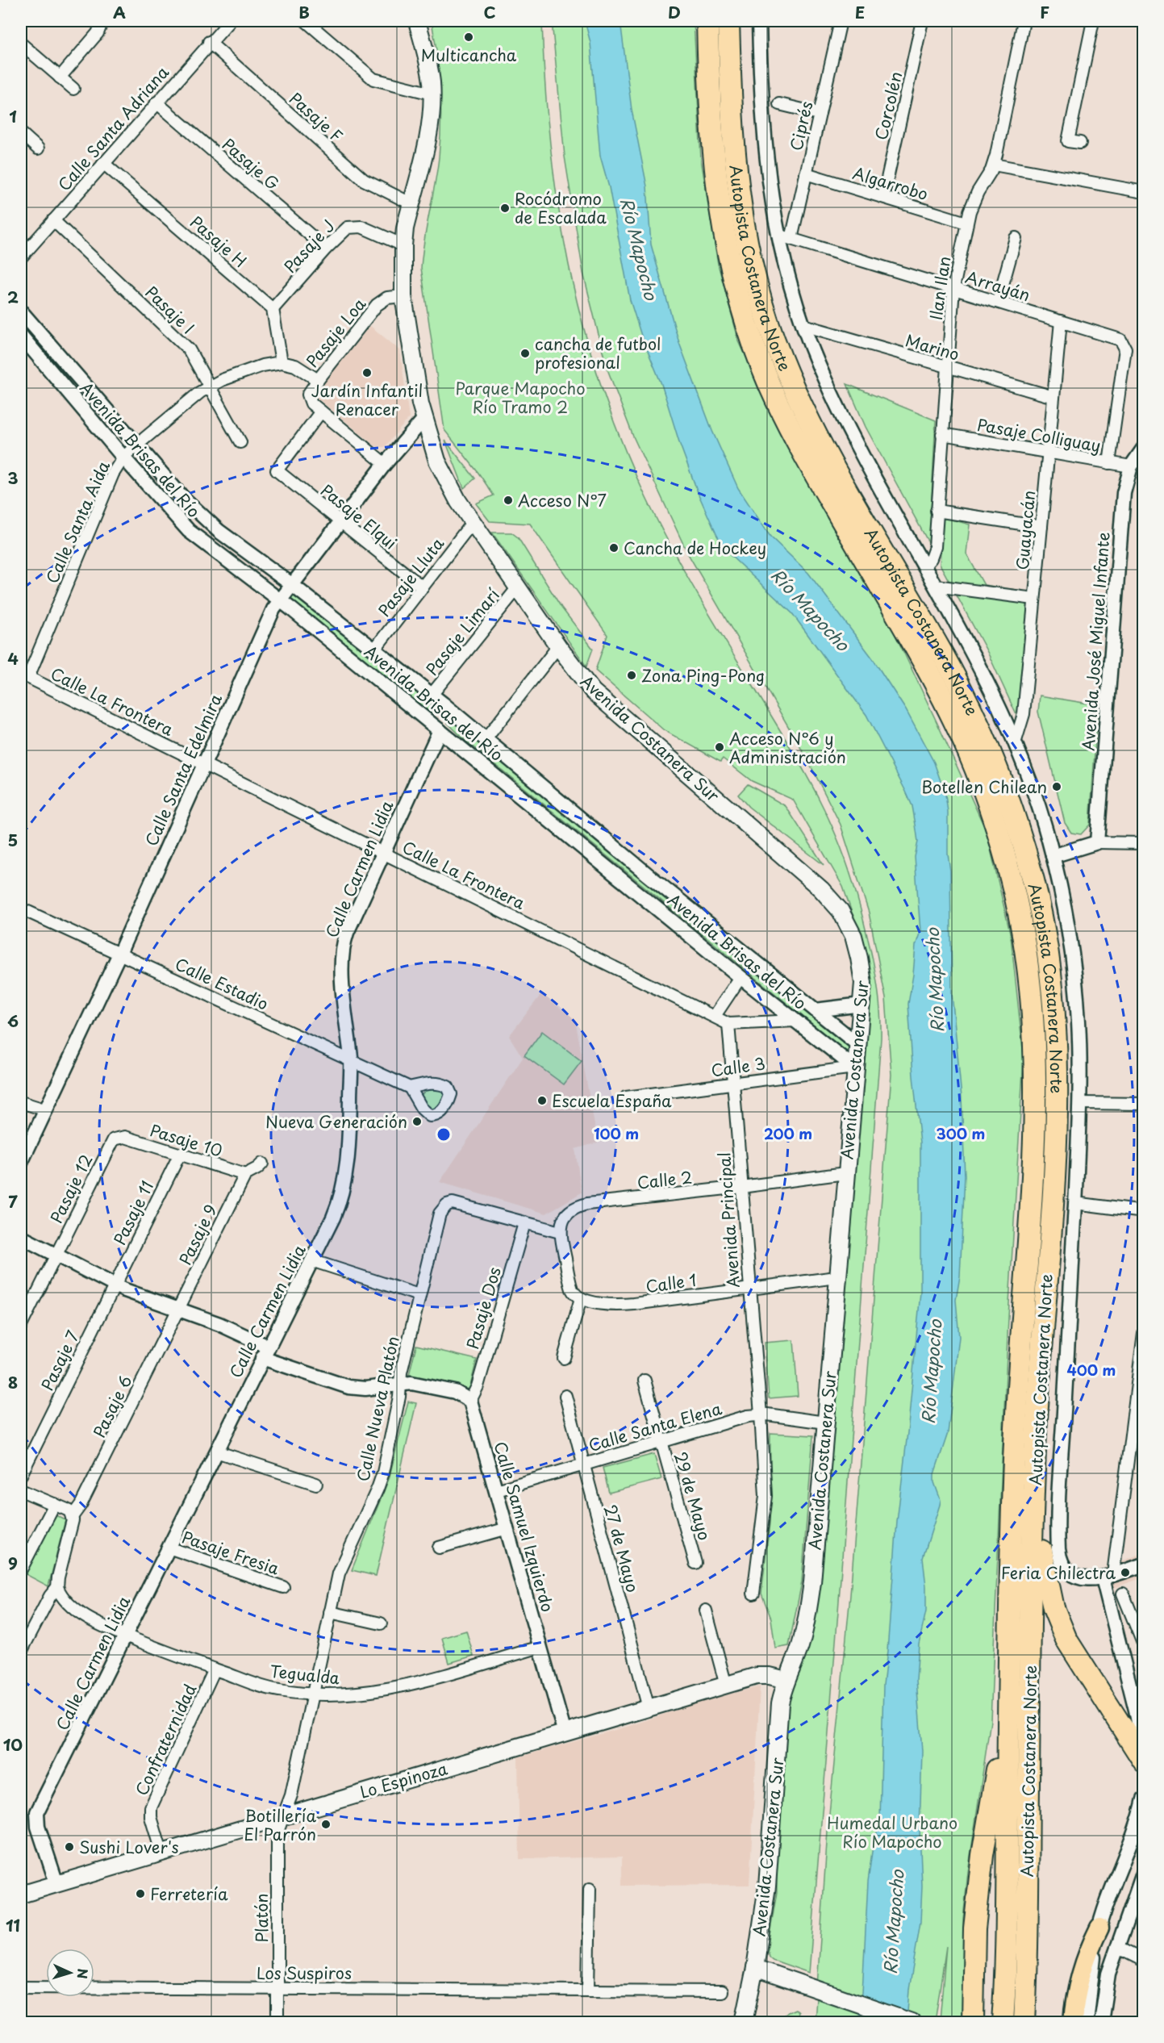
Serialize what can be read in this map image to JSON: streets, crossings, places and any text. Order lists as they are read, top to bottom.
{
  "streets": {
    "highway": ["Autopista Costanera Norte"],
    "main road": ["Avenida Costanera Sur", "Lo Espinoza"],
    "street": [
      "Corcolén",
      "Pasaje F",
      "Ciprés",
      "Calle Santa Adriana",
      "Pasaje G",
      "Algarrobo",
      "Pasaje H",
      "Pasaje J",
      "Arrayán",
      "Ilan Ilan",
      "Pasaje I",
      "Pasaje Loa",
      "Marino",
      "Pasaje Colliguay",
      "Avenida Brisas del Río",
      "Pasaje Elqui",
      "Calle Santa Aida",
      "Guayacán",
      "Pasaje Lluta",
      "Pasaje Limarí",
      "Avenida José Miguel Infante",
      "Calle La Frontera",
      "Calle Santa Edelmira",
      "Calle Carmen Lidia",
      "Calle Estadio",
      "Calle 3",
      "Pasaje 10",
      "Calle 2",
      "Pasaje 12",
      "Pasaje 11",
      "Avenida Principal",
      "Pasaje 9",
      "Calle 1",
      "Pasaje Dos",
      "Pasaje 7",
      "Pasaje 6",
      "Calle Nueva Platón",
      "Calle Santa Elena",
      "29 de Mayo",
      "Calle Samuel Izquierdo",
      "27 de Mayo",
      "Pasaje Fresia",
      "Tegualda",
      "Confraternidad",
      "Platón",
      "Los Suspiros"
    ]
  },
  "crossings": [
    ["Corcolén", "Algarrobo"],
    ["Pasaje F", "Calle Santa Adriana"],
    ["Pasaje F", "Avenida Costanera Sur"],
    ["Ciprés", "Algarrobo"],
    ["Ciprés", "Arrayán"],
    ["Calle Santa Adriana", "Pasaje G"],
    ["Calle Santa Adriana", "Pasaje H"],
    ["Calle Santa Adriana", "Pasaje I"],
    ["Pasaje G", "Pasaje J"],
    ["Algarrobo", "Ilan Ilan"],
    ["Pasaje H", "Pasaje J"],
    ["Pasaje J", "Avenida Costanera Sur"],
    ["Arrayán", "Ilan Ilan"],
    ["Arrayán", "Pasaje Colliguay"],
    ["Arrayán", "Guayacán"],
    ["Ilan Ilan", "Marino"],
    ["Ilan Ilan", "Pasaje Colliguay"],
    ["Pasaje I", "Calle Santa Aida"],
    ["Pasaje Loa", "Pasaje Elqui"],
    ["Pasaje Loa", "Avenida Costanera Sur"],
    ["Marino", "Guayacán"],
    ["Pasaje Colliguay", "Guayacán"],
    ["Pasaje Colliguay", "Avenida José Miguel Infante"],
    ["Avenida Brisas del Río", "Calle Santa Aida"],
    ["Avenida Brisas del Río", "Pasaje Lluta"],
    ["Avenida Brisas del Río", "Pasaje Limarí"],
    ["Avenida Brisas del Río", "Avenida Costanera Sur"],
    ["Avenida Brisas del Río", "Calle Santa Edelmira"],
    ["Avenida Brisas del Río", "Calle Carmen Lidia"],
    ["Avenida Brisas del Río", "Calle 3"],
    ["Pasaje Elqui", "Pasaje Lluta"],
    ["Pasaje Elqui", "Calle Santa Edelmira"],
    ["Calle Santa Aida", "Calle La Frontera"],
    ["Pasaje Lluta", "Avenida Costanera Sur"],
    ["Pasaje Limarí", "Avenida Costanera Sur"],
    ["Calle La Frontera", "Calle Santa Edelmira"],
    ["Calle La Frontera", "Calle Carmen Lidia"],
    ["Calle La Frontera", "Avenida Principal"],
    ["Avenida Costanera Sur", "Calle Santa Edelmira"],
    ["Avenida Costanera Sur", "Calle 3"],
    ["Avenida Costanera Sur", "Calle 2"],
    ["Avenida Costanera Sur", "Calle 1"],
    ["Avenida Costanera Sur", "Calle Santa Elena"],
    ["Avenida Costanera Sur", "Lo Espinoza"],
    ["Calle Santa Edelmira", "Calle Estadio"],
    ["Calle Carmen Lidia", "Calle Estadio"],
    ["Calle Carmen Lidia", "Pasaje Fresia"],
    ["Calle Carmen Lidia", "Tegualda"],
    ["Calle Carmen Lidia", "Lo Espinoza"],
    ["Calle 3", "Avenida Principal"],
    ["Pasaje 10", "Pasaje 12"],
    ["Pasaje 10", "Pasaje 11"],
    ["Pasaje 10", "Pasaje 9"],
    ["Calle 2", "Avenida Principal"],
    ["Calle 2", "Calle Nueva Platón"],
    ["Pasaje 11", "Pasaje 7"],
    ["Avenida Principal", "Calle 1"],
    ["Avenida Principal", "Calle Santa Elena"],
    ["Pasaje 9", "Pasaje 6"],
    ["Pasaje Dos", "Calle Nueva Platón"],
    ["Pasaje Dos", "Calle Samuel Izquierdo"],
    ["Calle Nueva Platón", "Tegualda"],
    ["Calle Nueva Platón", "Lo Espinoza"],
    ["Calle Nueva Platón", "Platón"],
    ["Calle Santa Elena", "29 de Mayo"],
    ["Calle Santa Elena", "Calle Samuel Izquierdo"],
    ["Calle Santa Elena", "27 de Mayo"],
    ["Calle Samuel Izquierdo", "Tegualda"],
    ["Calle Samuel Izquierdo", "Lo Espinoza"],
    ["27 de Mayo", "Lo Espinoza"],
    ["Tegualda", "Confraternidad"],
    ["Confraternidad", "Lo Espinoza"],
    ["Lo Espinoza", "Platón"],
    ["Platón", "Los Suspiros"]
  ],
  "water": ["Río Mapocho"],
  "parks": ["Parque Mapocho Río Tramo 2", "Humedal Urbano Río Mapocho"],
  "places": [
    "Multicancha",
    "Rocódromo de Escalada",
    "cancha de futbol profesional",
    "Jardín Infantil Renacer",
    "Acceso N°7",
    "Cancha de Hockey",
    "Zona Ping-Pong",
    "Acceso N°6 y Administración",
    "Botellen Chilean",
    "Escuela España",
    "Nueva Generación",
    "Feria Chilectra",
    "Botillería El Parrón",
    "Sushi Lover's",
    "Ferretería"
  ],
  "north": "right",
  "grid": {
    "columns": [
      "A",
      "B",
      "C",
      "D",
      "E",
      "F"
    ],
    "rows": [
      "1",
      "2",
      "3",
      "4",
      "5",
      "6",
      "7",
      "8",
      "9",
      "10",
      "11"
    ]
  },
  "rings": [
    "100 m",
    "200 m",
    "300 m",
    "400 m"
  ]
}
